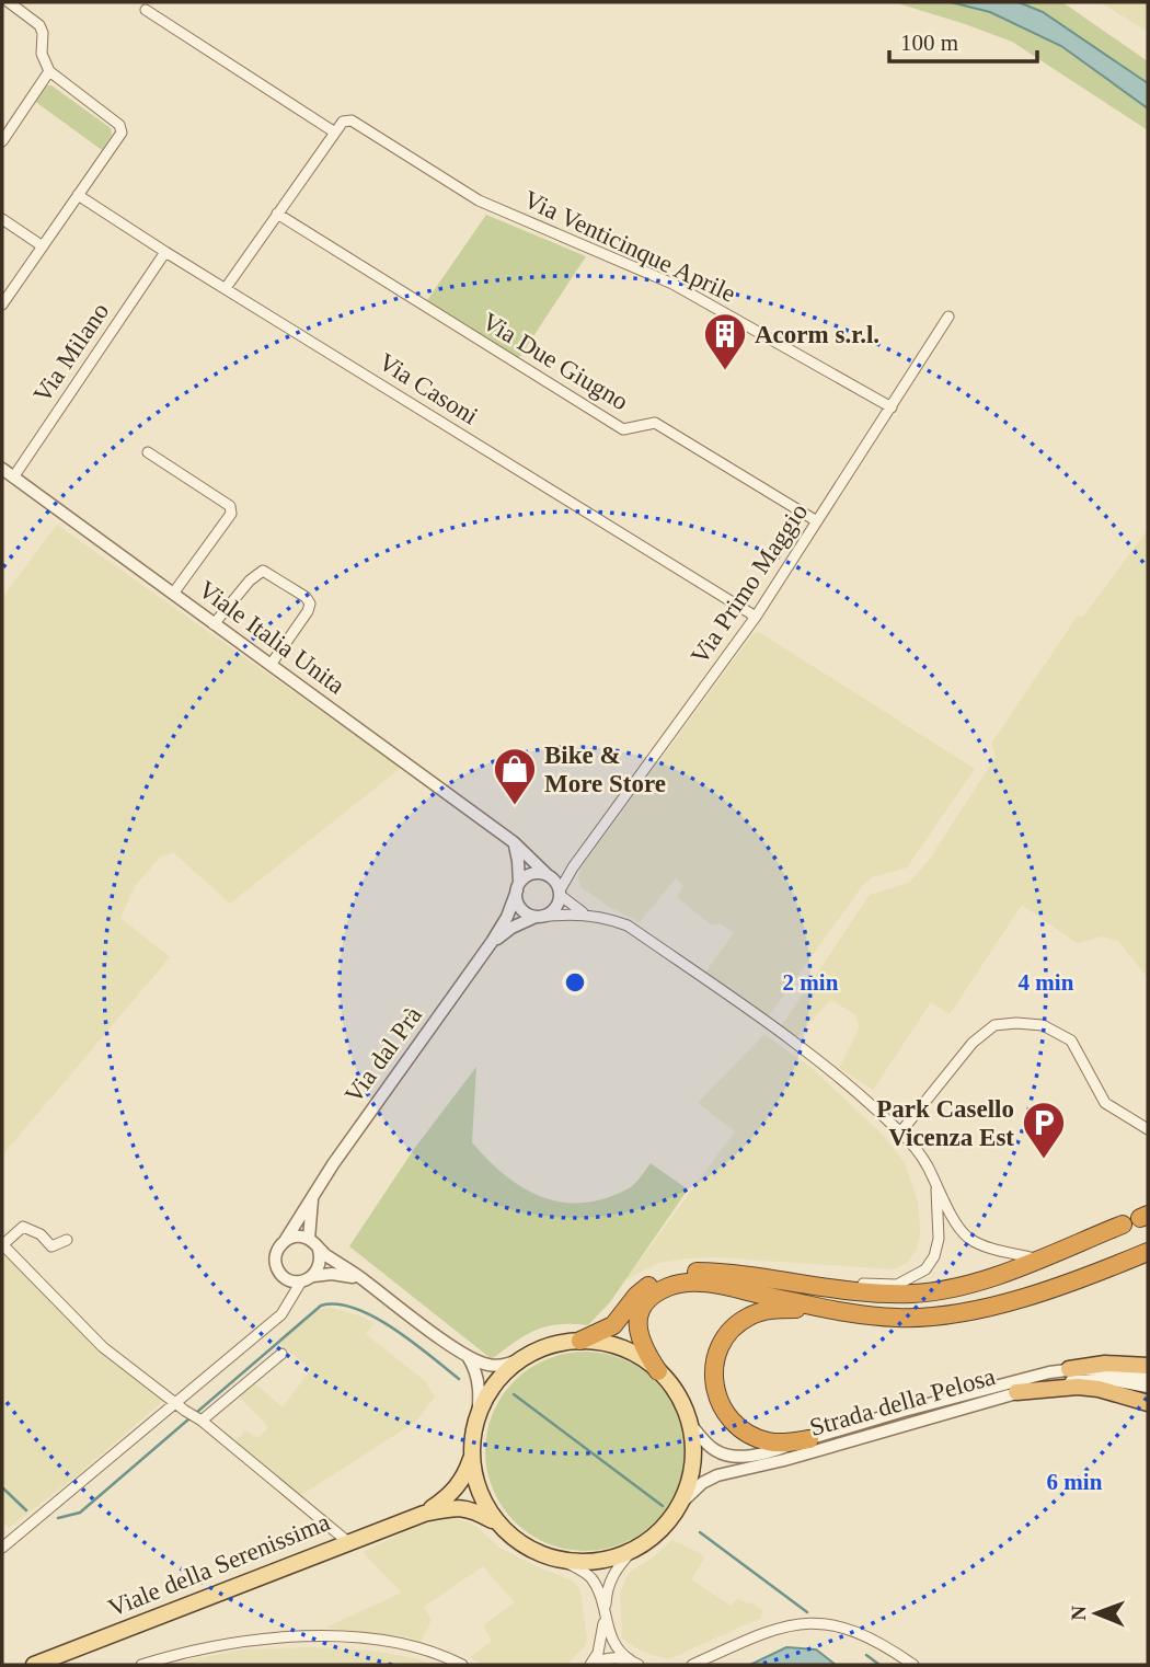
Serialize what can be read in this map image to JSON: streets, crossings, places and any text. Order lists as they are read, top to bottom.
{
  "streets": {
    "main road": ["Viale della Serenissima"],
    "street": [
      "Via Venticinque Aprile",
      "Via Milano",
      "Via Due Giugno",
      "Via Casoni",
      "Via Primo Maggio",
      "Viale Italia Unita",
      "Via dal Prà",
      "Strada della Pelosa"
    ]
  },
  "crossings": [
    ["Via Venticinque Aprile", "Via Primo Maggio"],
    ["Via Milano", "Via Casoni"],
    ["Via Milano", "Viale Italia Unita"],
    ["Via Due Giugno", "Via Primo Maggio"],
    ["Via Casoni", "Via Primo Maggio"],
    ["Via Primo Maggio", "Viale Italia Unita"],
    ["Via Primo Maggio", "Via dal Prà"],
    ["Viale Italia Unita", "Via dal Prà"],
    ["Strada della Pelosa", "Viale della Serenissima"]
  ],
  "places": {
    "building": ["Acorm s.r.l."],
    "shop": ["Bike & More Store"],
    "parking": ["Park Casello Vicenza Est"]
  },
  "scale_bar": "100 m",
  "north": "left",
  "rings": ["2 min", "4 min", "6 min"]
}
